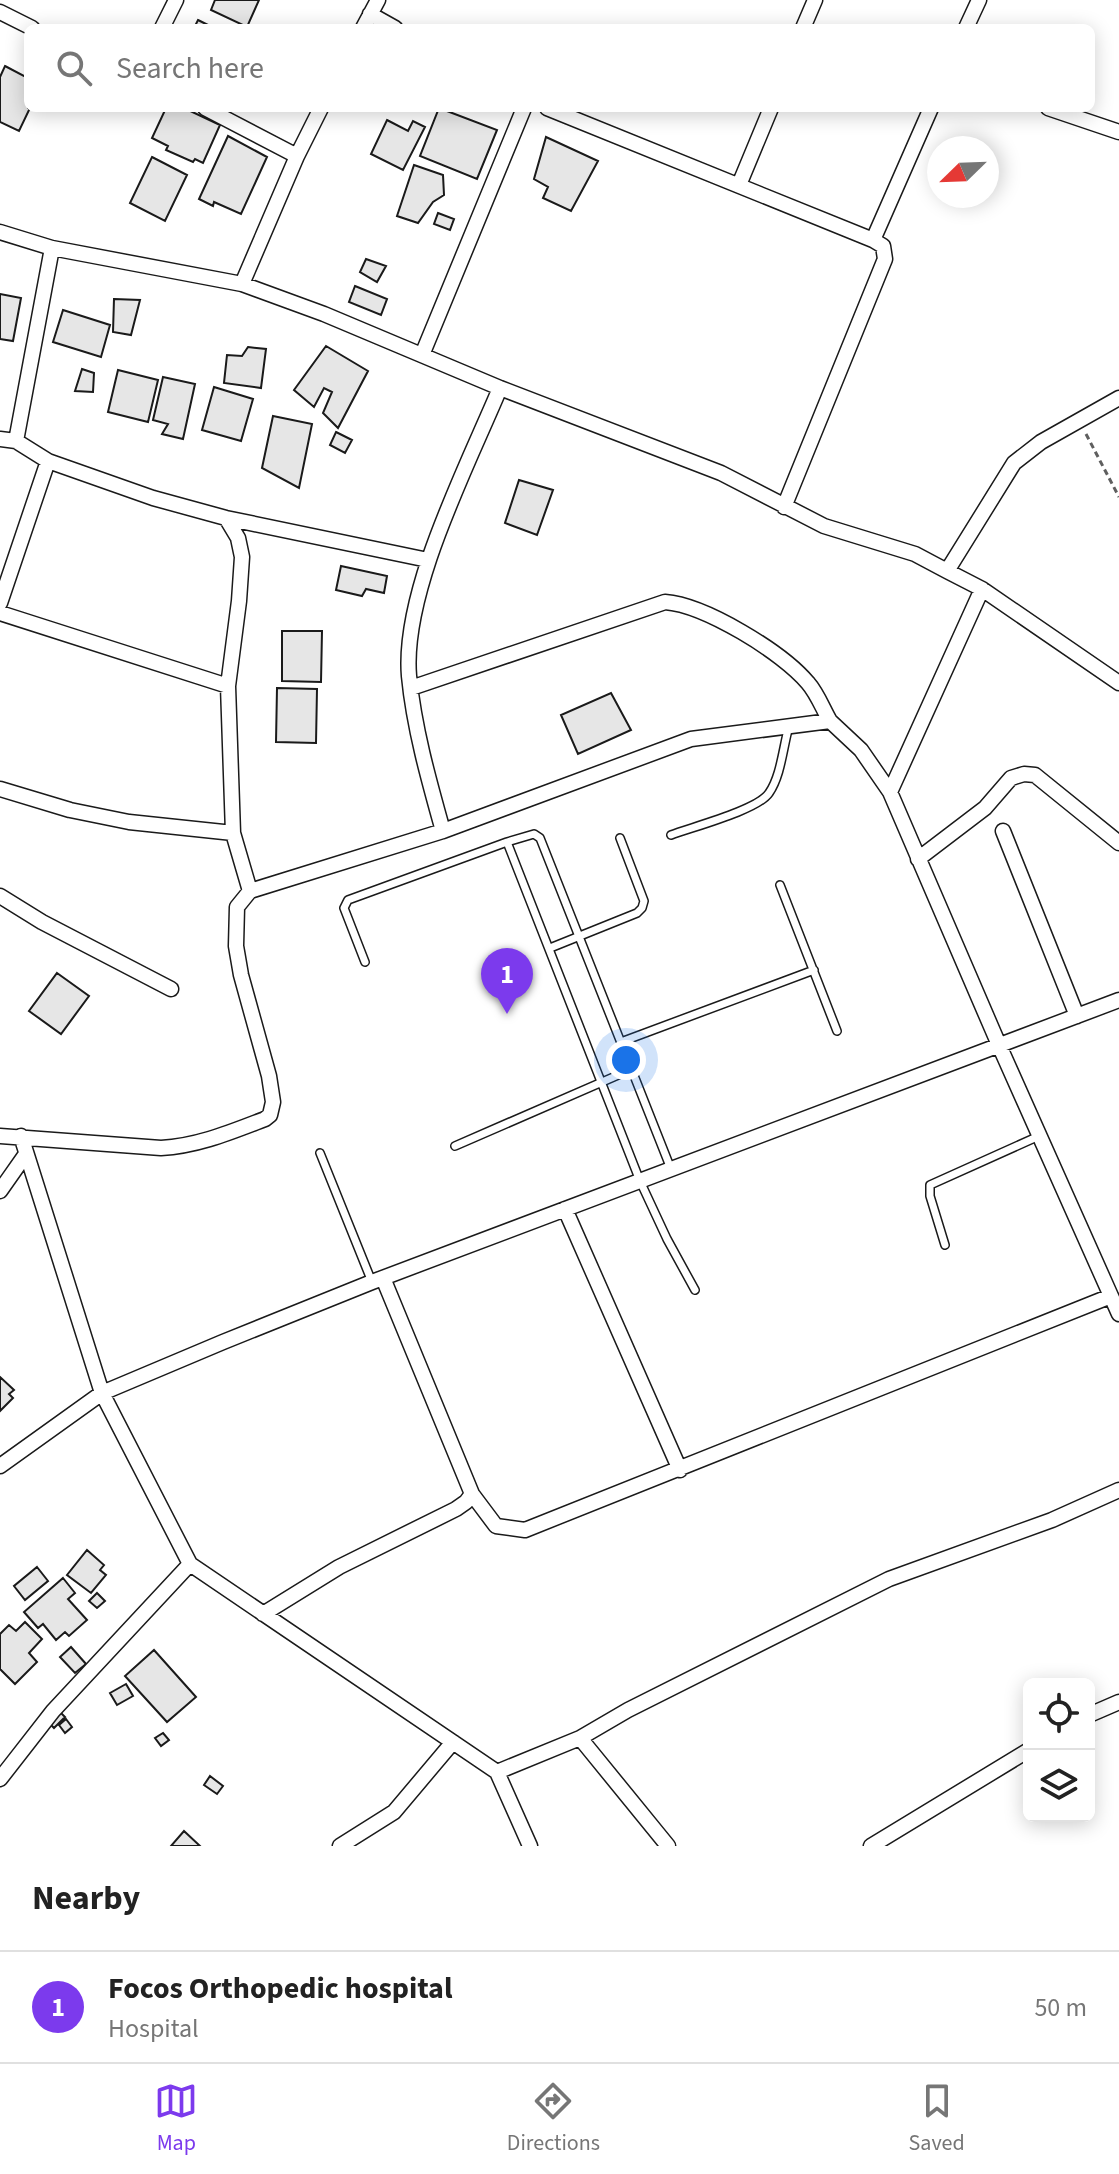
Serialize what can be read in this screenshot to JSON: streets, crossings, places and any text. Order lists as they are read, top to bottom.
{
  "north": "bottom left",
  "page": {
    "search": "Search here",
    "pins": "1",
    "heading": "Nearby",
    "list": [
      {
        "mark": "1",
        "name": "Focos Orthopedic hospital",
        "note": "Hospital",
        "value": "50 m"
      }
    ],
    "nav": ["Map", "Directions", "Saved"]
  }
}
